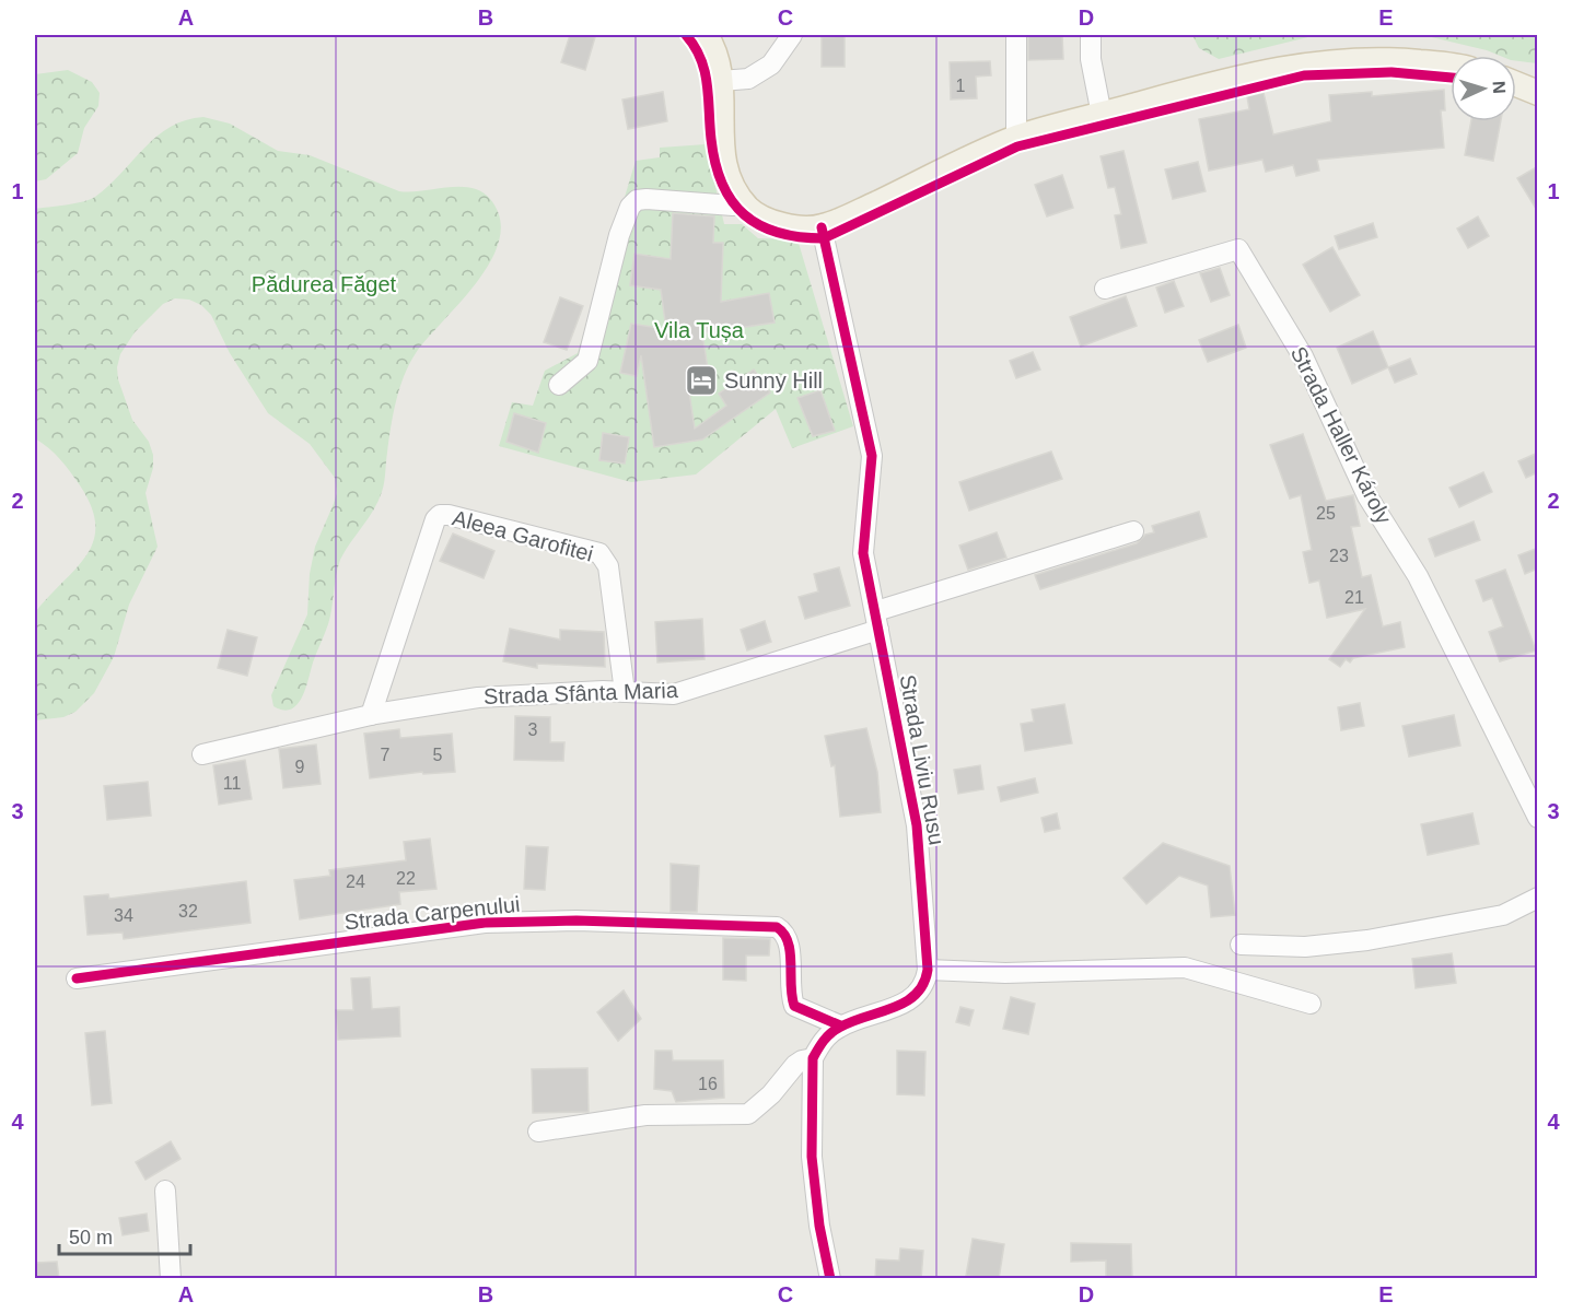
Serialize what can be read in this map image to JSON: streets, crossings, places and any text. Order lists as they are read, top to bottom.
{
  "streets": {
    "street": [
      "Strada Haller Károly",
      "Aleea Garofitei",
      "Strada Sfânta Maria",
      "Strada Liviu Rusu",
      "Strada Carpenului"
    ]
  },
  "crossings": [
    ["Aleea Garofitei", "Strada Sfânta Maria"],
    ["Strada Sfânta Maria", "Strada Liviu Rusu"]
  ],
  "parks": ["Pădurea Făget", "Vila Tușa"],
  "places": {
    "hotel": ["Sunny Hill"]
  },
  "house_numbers": [
    "1",
    "25",
    "23",
    "21",
    "3",
    "7",
    "5",
    "9",
    "11",
    "22",
    "24",
    "32",
    "34",
    "16"
  ],
  "scale_bar": "50 m",
  "north": "right",
  "grid": {
    "columns": [
      "A",
      "B",
      "C",
      "D",
      "E"
    ],
    "rows": [
      "1",
      "2",
      "3",
      "4"
    ]
  }
}
